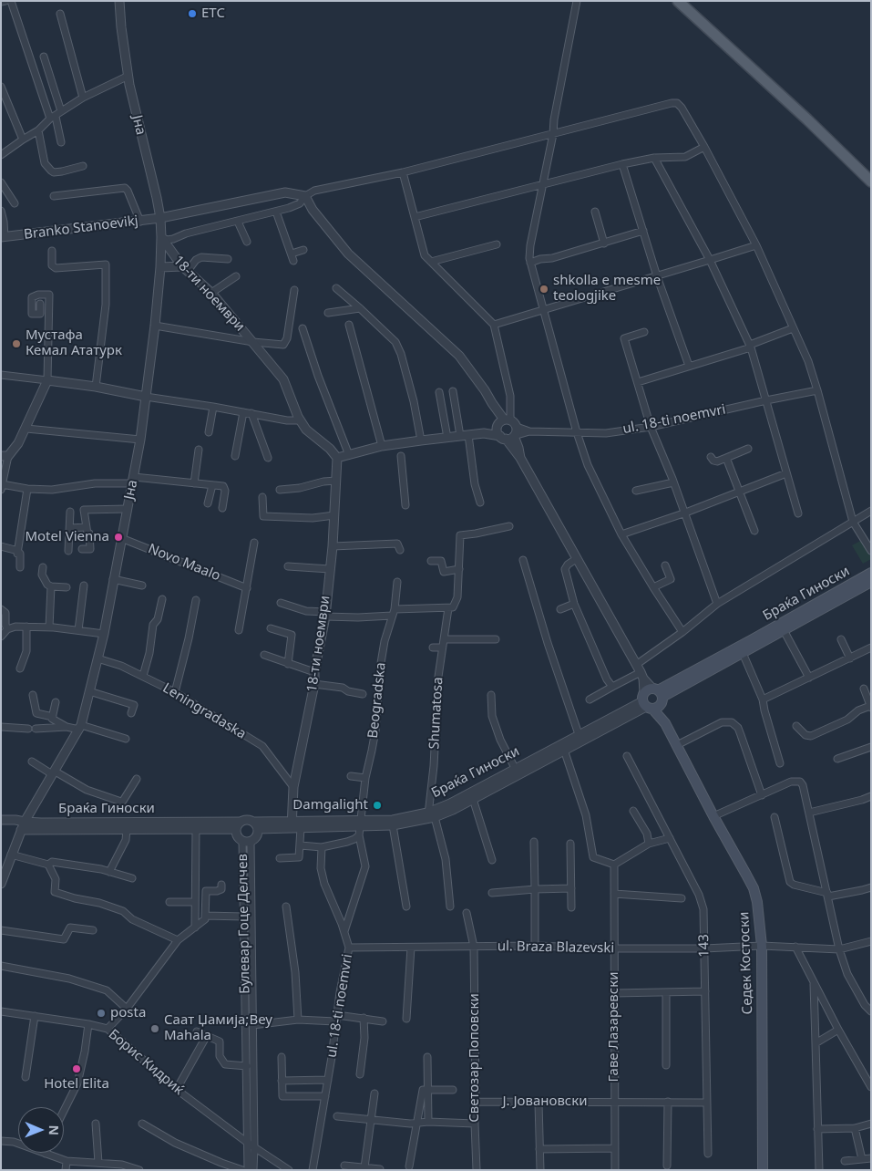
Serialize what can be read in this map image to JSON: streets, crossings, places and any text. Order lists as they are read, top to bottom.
{
  "streets": {
    "main road": ["Браќа Гиноски", "Седек Костоски"],
    "street": [
      "Јна",
      "Branko Stanoevikj",
      "18-ти ноември",
      "ul. 18-ti noemvri",
      "Novo Maalo",
      "Beogradska",
      "Leningradaska",
      "Shumatosa",
      "Булевар Гоце Делчев",
      "143",
      "ul. Braza Blazevski",
      "Гаве Лазаревски",
      "Светозар Поповски",
      "Борис Кидриќ",
      "Ј. Јовановски"
    ]
  },
  "crossings": [
    ["Јна", "Branko Stanoevikj"],
    ["Јна", "18-ти ноември"],
    ["Јна", "Novo Maalo"],
    ["Јна", "Браќа Гиноски"],
    ["Јна", "Leningradaska"],
    ["18-ти ноември", "Браќа Гиноски"],
    ["18-ти ноември", "Leningradaska"],
    ["ul. 18-ti noemvri", "ul. Braza Blazevski"],
    ["Браќа Гиноски", "Beogradska"],
    ["Браќа Гиноски", "Shumatosa"],
    ["Браќа Гиноски", "Булевар Гоце Делчев"],
    ["Браќа Гиноски", "Седек Костоски"],
    ["Булевар Гоце Делчев", "Борис Кидриќ"],
    ["143", "ul. Braza Blazevski"],
    ["143", "Ј. Јовановски"],
    ["ul. Braza Blazevski", "Седек Костоски"],
    ["ul. Braza Blazevski", "Гаве Лазаревски"],
    ["ul. Braza Blazevski", "Светозар Поповски"],
    ["Гаве Лазаревски", "Ј. Јовановски"],
    ["Светозар Поповски", "Ј. Јовановски"]
  ],
  "places": [
    "ETC",
    "shkolla e mesme teologjike",
    "Мустафа Кемал Ататурк",
    "Motel Vienna",
    "Damgalight",
    "posta",
    "Саат Џамија;Bey Mahala",
    "Hotel Elita"
  ],
  "north": "right"
}
